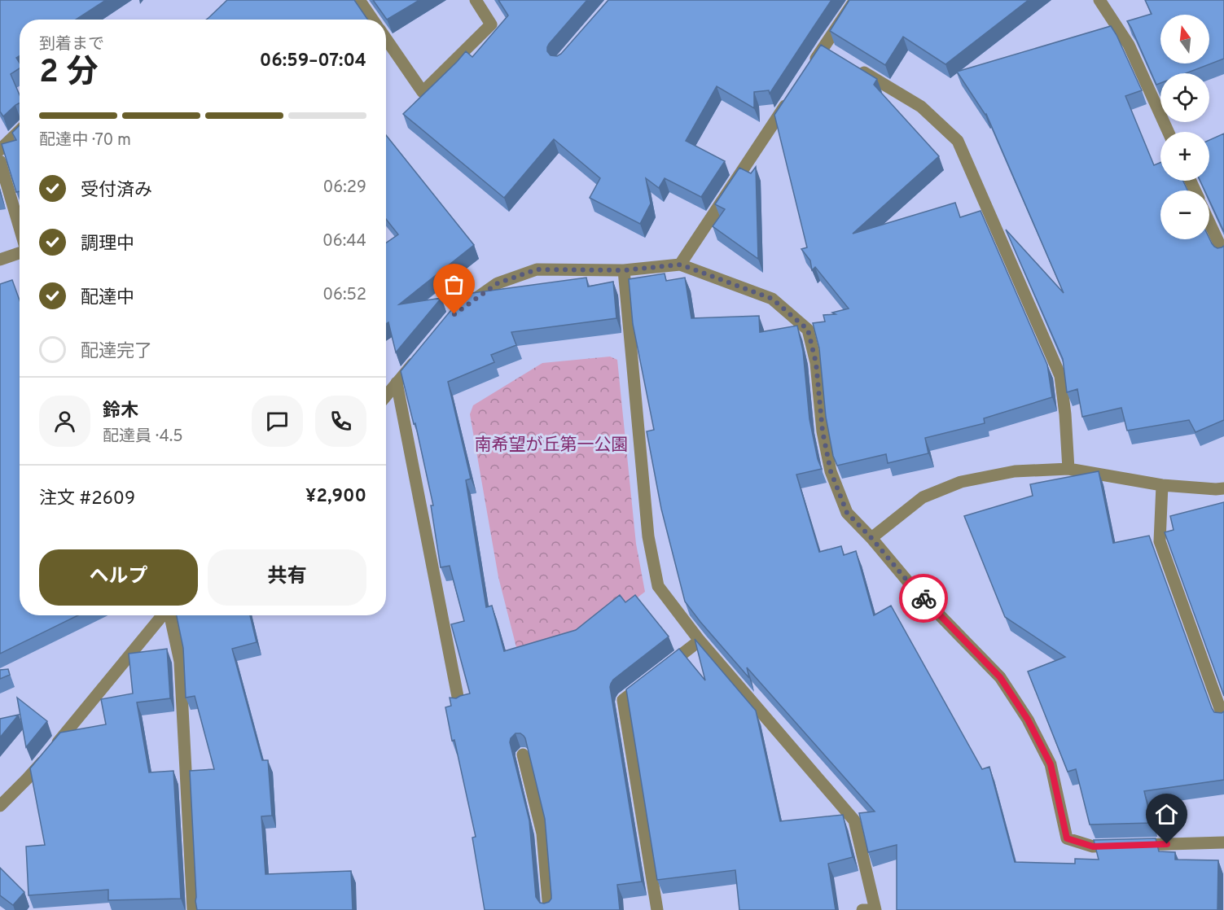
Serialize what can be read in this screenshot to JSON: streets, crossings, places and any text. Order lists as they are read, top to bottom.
{
  "parks": ["南希望が丘第一公園"],
  "north": "top",
  "page": {
    "map_buttons": ["+", "−"],
    "heading": ["2 分", "到着まで", "06:59–07:04"],
    "panel": [
      "鈴木",
      "配達員 · 4.5",
      "注文 #2609",
      "¥2,900"
    ],
    "bar": "配達中 · 70 m",
    "list": [
      ["受付済み", "06:29"],
      ["調理中", "06:44"],
      ["配達中", "06:52"],
      "配達完了"
    ],
    "buttons": ["ヘルプ", "共有"]
  }
}
